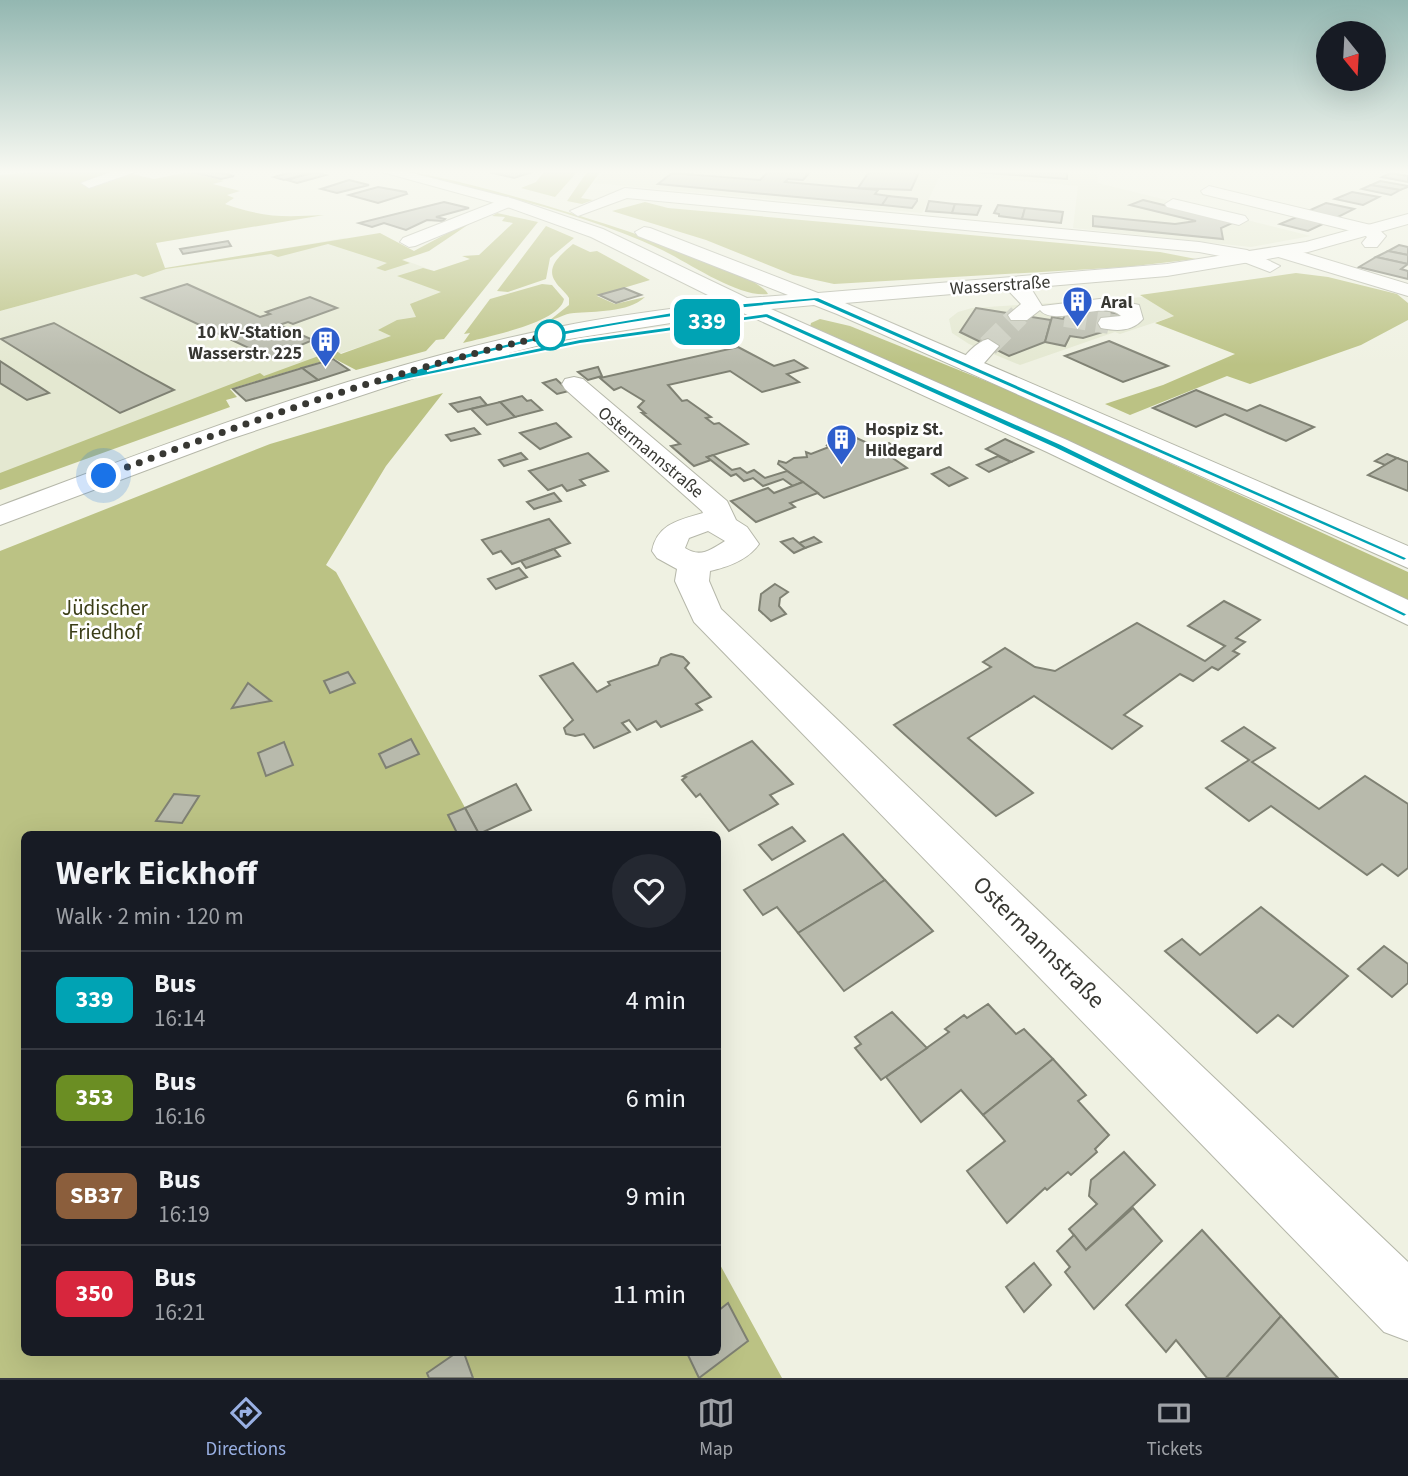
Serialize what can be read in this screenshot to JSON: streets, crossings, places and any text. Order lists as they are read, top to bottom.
{
  "streets": {
    "main road": ["Wasserstraße", "Ostermannstraße"]
  },
  "parks": ["Jüdischer Friedhof"],
  "places": {
    "building": ["Aral", "10 kV-Station Wasserstr. 225", "Hospiz St. Hildegard"]
  },
  "lines": ["bus line 339"],
  "north": "bottom",
  "page": {
    "on_map": "339",
    "heading": ["Werk Eickhoff", "Walk · 2 min · 120 m"],
    "list": [
      {
        "mark": "339",
        "name": "Bus",
        "note": "16:14",
        "value": "4 min"
      },
      {
        "mark": "353",
        "name": "Bus",
        "note": "16:16",
        "value": "6 min"
      },
      {
        "mark": "SB37",
        "name": "Bus",
        "note": "16:19",
        "value": "9 min"
      },
      {
        "mark": "350",
        "name": "Bus",
        "note": "16:21",
        "value": "11 min"
      }
    ],
    "tabs": ["Directions", "Map", "Tickets"]
  }
}
